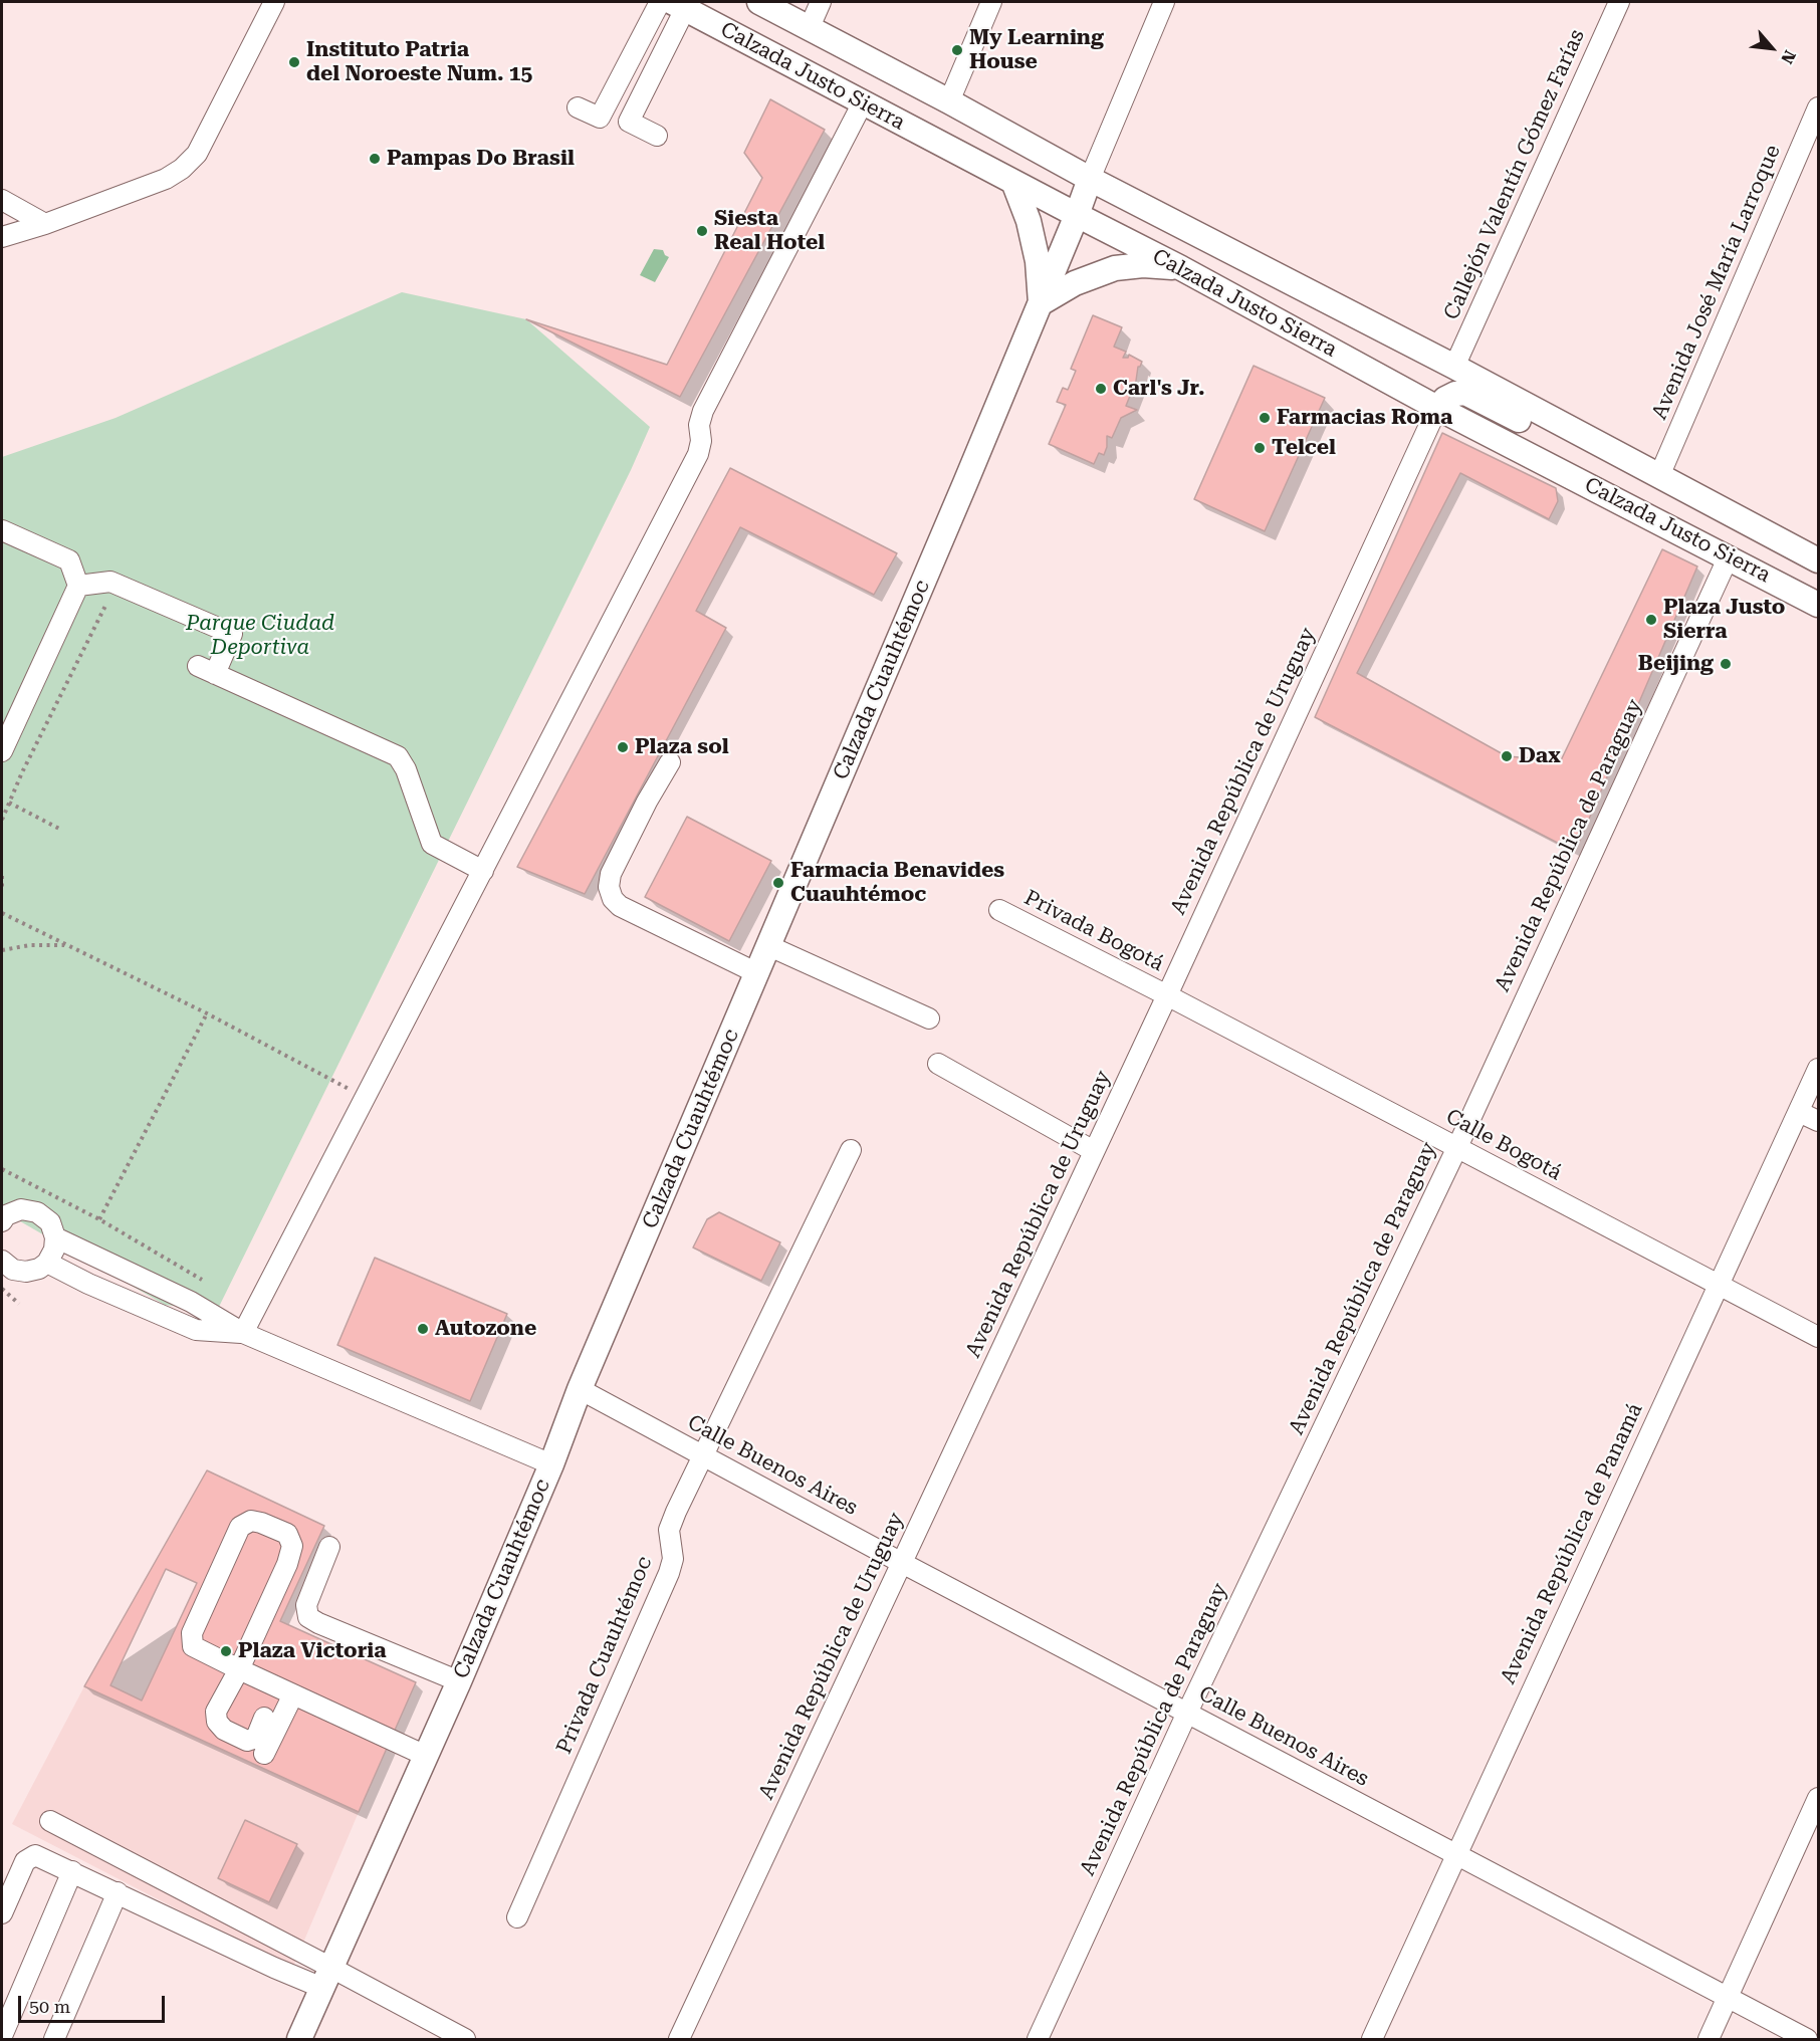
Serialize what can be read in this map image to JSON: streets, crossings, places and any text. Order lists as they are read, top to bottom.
{
  "streets": {
    "main road": ["Calzada Justo Sierra", "Calzada Cuauhtémoc"],
    "street": [
      "Callejón Valentín Gómez Farías",
      "Avenida José María Larroque",
      "Avenida República de Uruguay",
      "Avenida República de Paraguay",
      "Privada Bogotá",
      "Calle Bogotá",
      "Calle Buenos Aires",
      "Avenida República de Panamá",
      "Privada Cuauhtémoc"
    ]
  },
  "crossings": [
    ["Calzada Justo Sierra", "Callejón Valentín Gómez Farías"],
    ["Calzada Justo Sierra", "Avenida José María Larroque"],
    ["Calzada Justo Sierra", "Calzada Cuauhtémoc"],
    ["Calzada Justo Sierra", "Avenida República de Uruguay"],
    ["Calzada Justo Sierra", "Avenida República de Paraguay"],
    ["Calzada Cuauhtémoc", "Calle Buenos Aires"],
    ["Avenida República de Uruguay", "Privada Bogotá"],
    ["Avenida República de Uruguay", "Calle Bogotá"],
    ["Avenida República de Uruguay", "Calle Buenos Aires"],
    ["Avenida República de Paraguay", "Calle Bogotá"],
    ["Avenida República de Paraguay", "Calle Buenos Aires"],
    ["Privada Bogotá", "Calle Bogotá"],
    ["Calle Bogotá", "Avenida República de Panamá"],
    ["Calle Buenos Aires", "Avenida República de Panamá"],
    ["Calle Buenos Aires", "Privada Cuauhtémoc"]
  ],
  "parks": ["Parque Ciudad Deportiva"],
  "places": [
    "My Learning House",
    "Instituto Patria del Noroeste Num. 15",
    "Pampas Do Brasil",
    "Siesta Real Hotel",
    "Carl's Jr.",
    "Farmacias Roma",
    "Telcel",
    "Plaza Justo Sierra",
    "Beijing",
    "Plaza sol",
    "Dax",
    "Farmacia Benavides Cuauhtémoc",
    "Autozone",
    "Plaza Victoria"
  ],
  "scale_bar": "50 m",
  "north": "bottom right"
}
